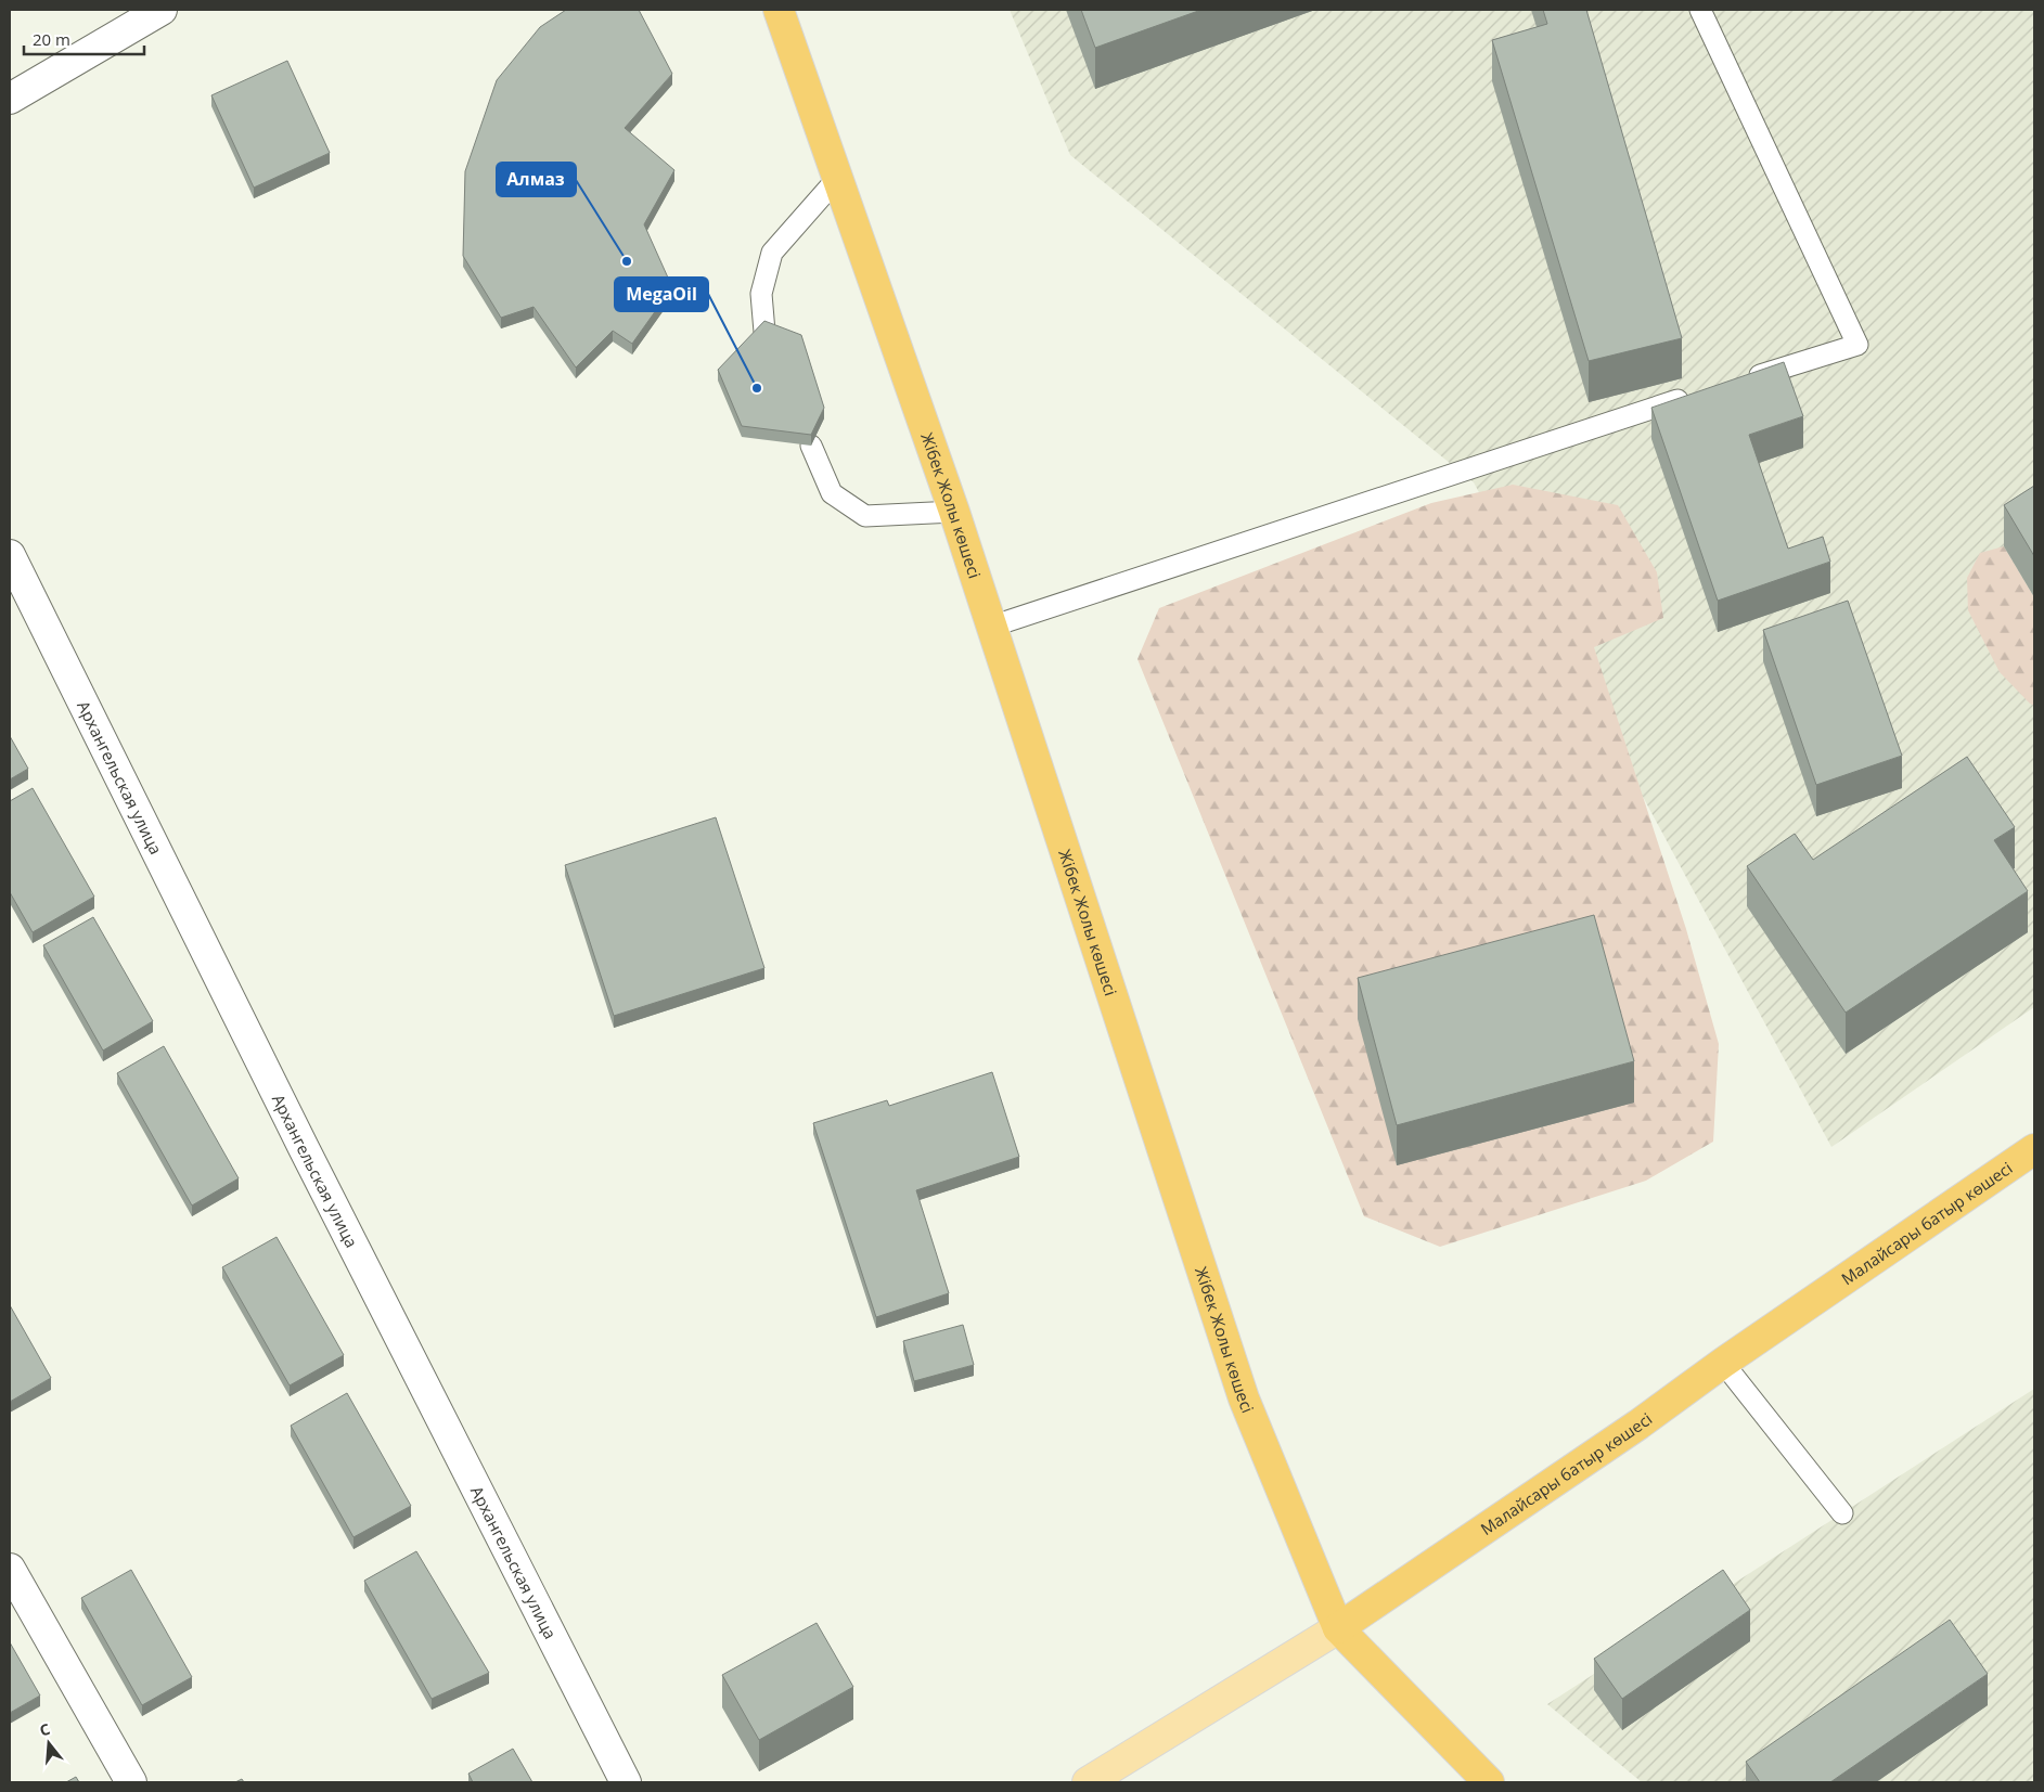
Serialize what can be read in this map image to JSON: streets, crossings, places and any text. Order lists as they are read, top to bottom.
{
  "streets": {
    "highway": ["Жібек Жолы көшесі", "Малайсары батыр көшесі"],
    "street": ["Архангельская улица"]
  },
  "crossings": [
    ["Жібек Жолы көшесі", "Малайсары батыр көшесі"]
  ],
  "places": ["Алмаз", "MegaOil"],
  "scale_bar": "20 m",
  "north": "top"
}
